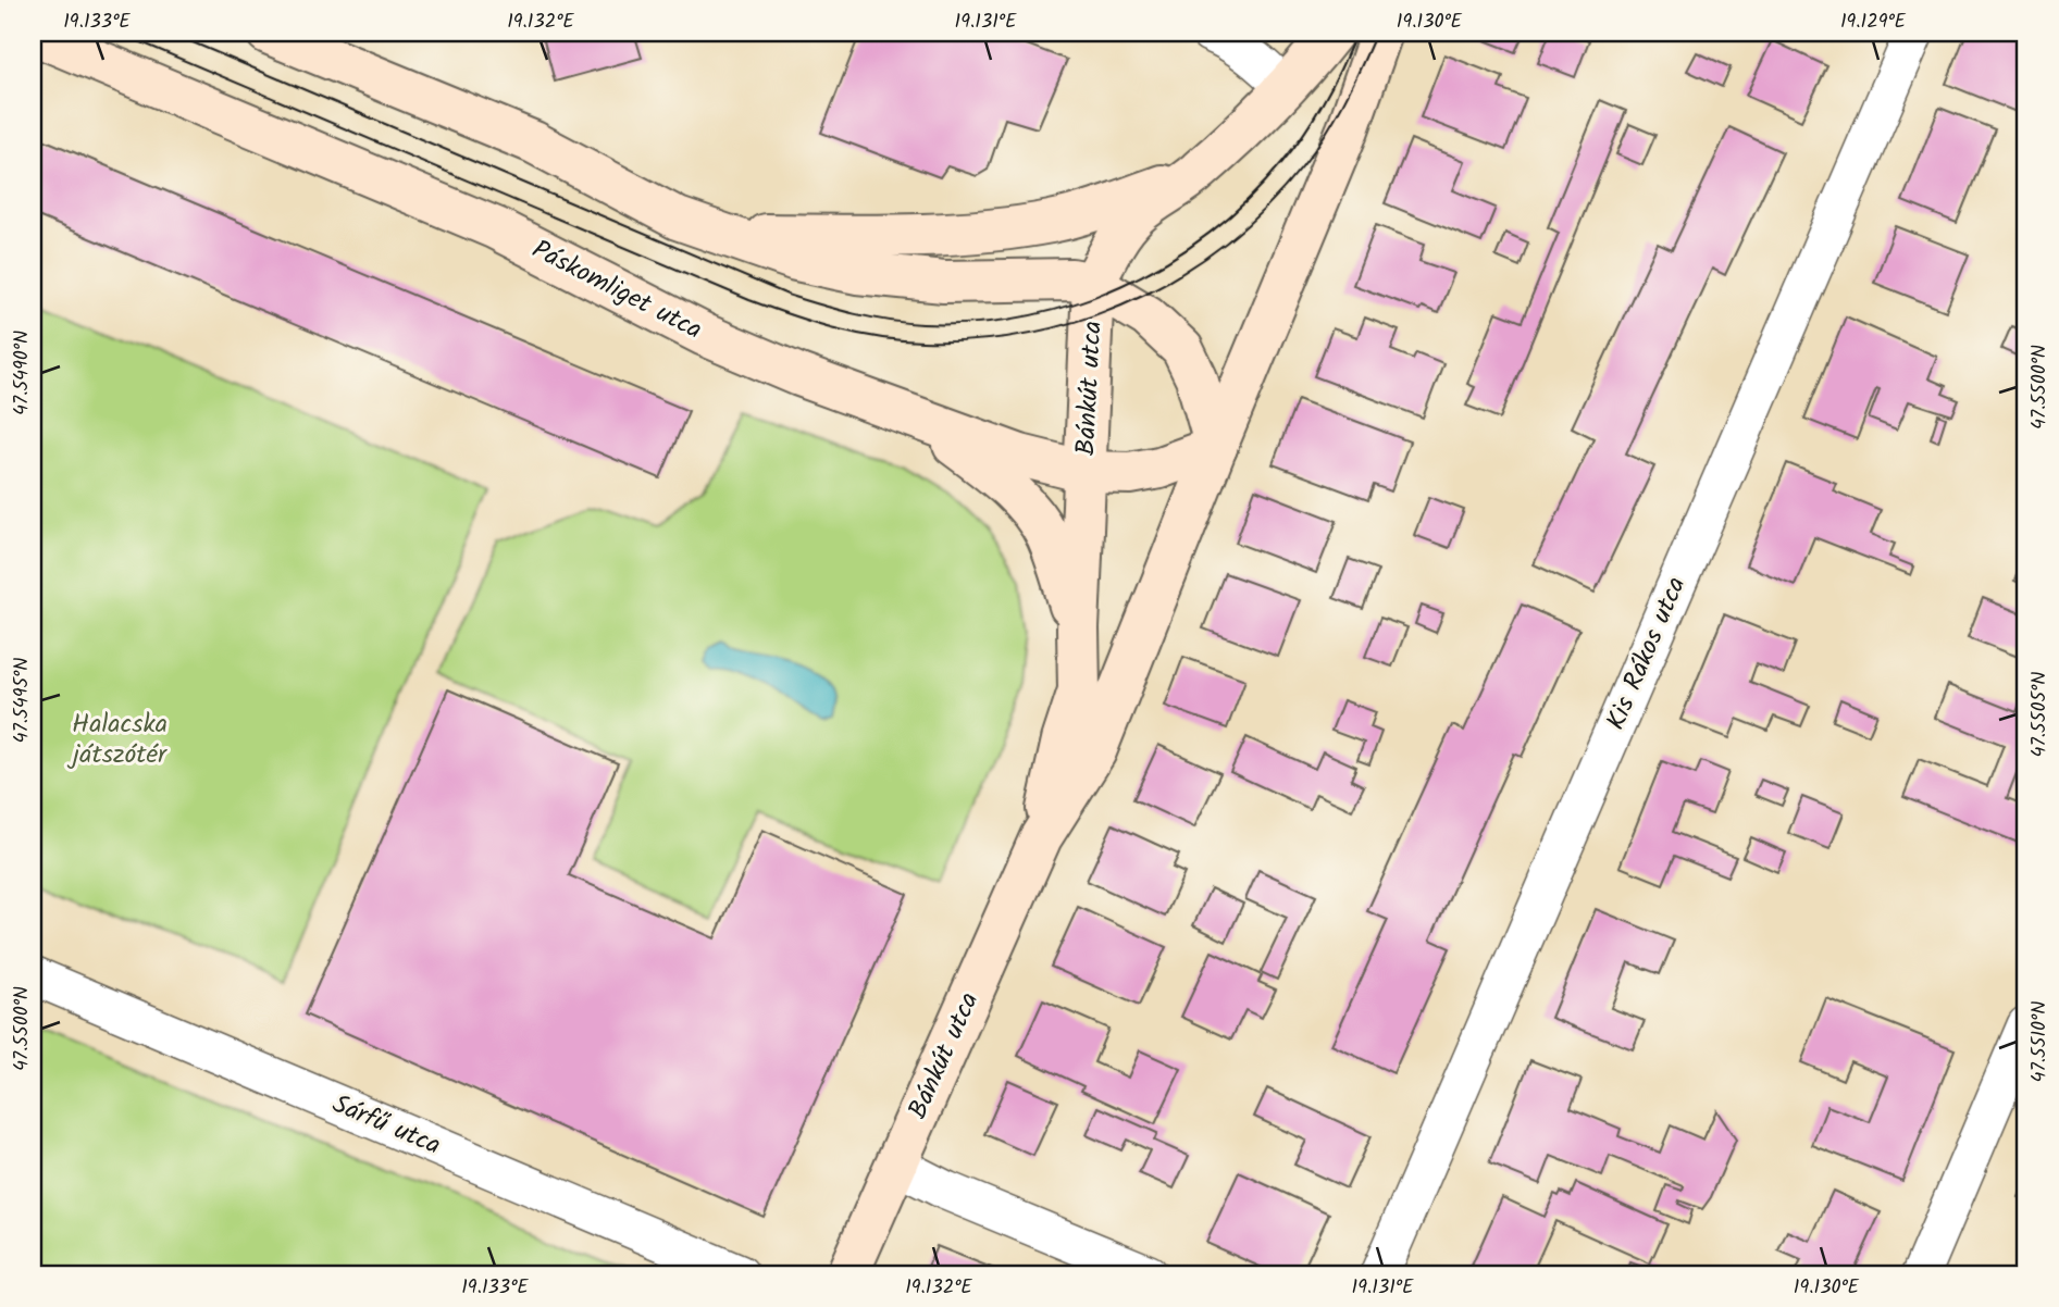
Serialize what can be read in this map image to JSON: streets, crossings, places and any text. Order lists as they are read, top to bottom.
{
  "streets": {
    "street": [
      "Páskomliget utca",
      "Bánkút utca",
      "Kis Rákos utca",
      "Sárfű utca"
    ]
  },
  "crossings": [
    ["Páskomliget utca", "Bánkút utca"]
  ],
  "parks": ["Halacska játszótér"],
  "coordinates": [
    "19.133°E",
    "19.132°E",
    "19.131°E",
    "19.130°E",
    "19.129°E",
    "47.5490°N",
    "47.5500°N",
    "47.5495°N",
    "47.5505°N",
    "47.5510°N"
  ]
}
